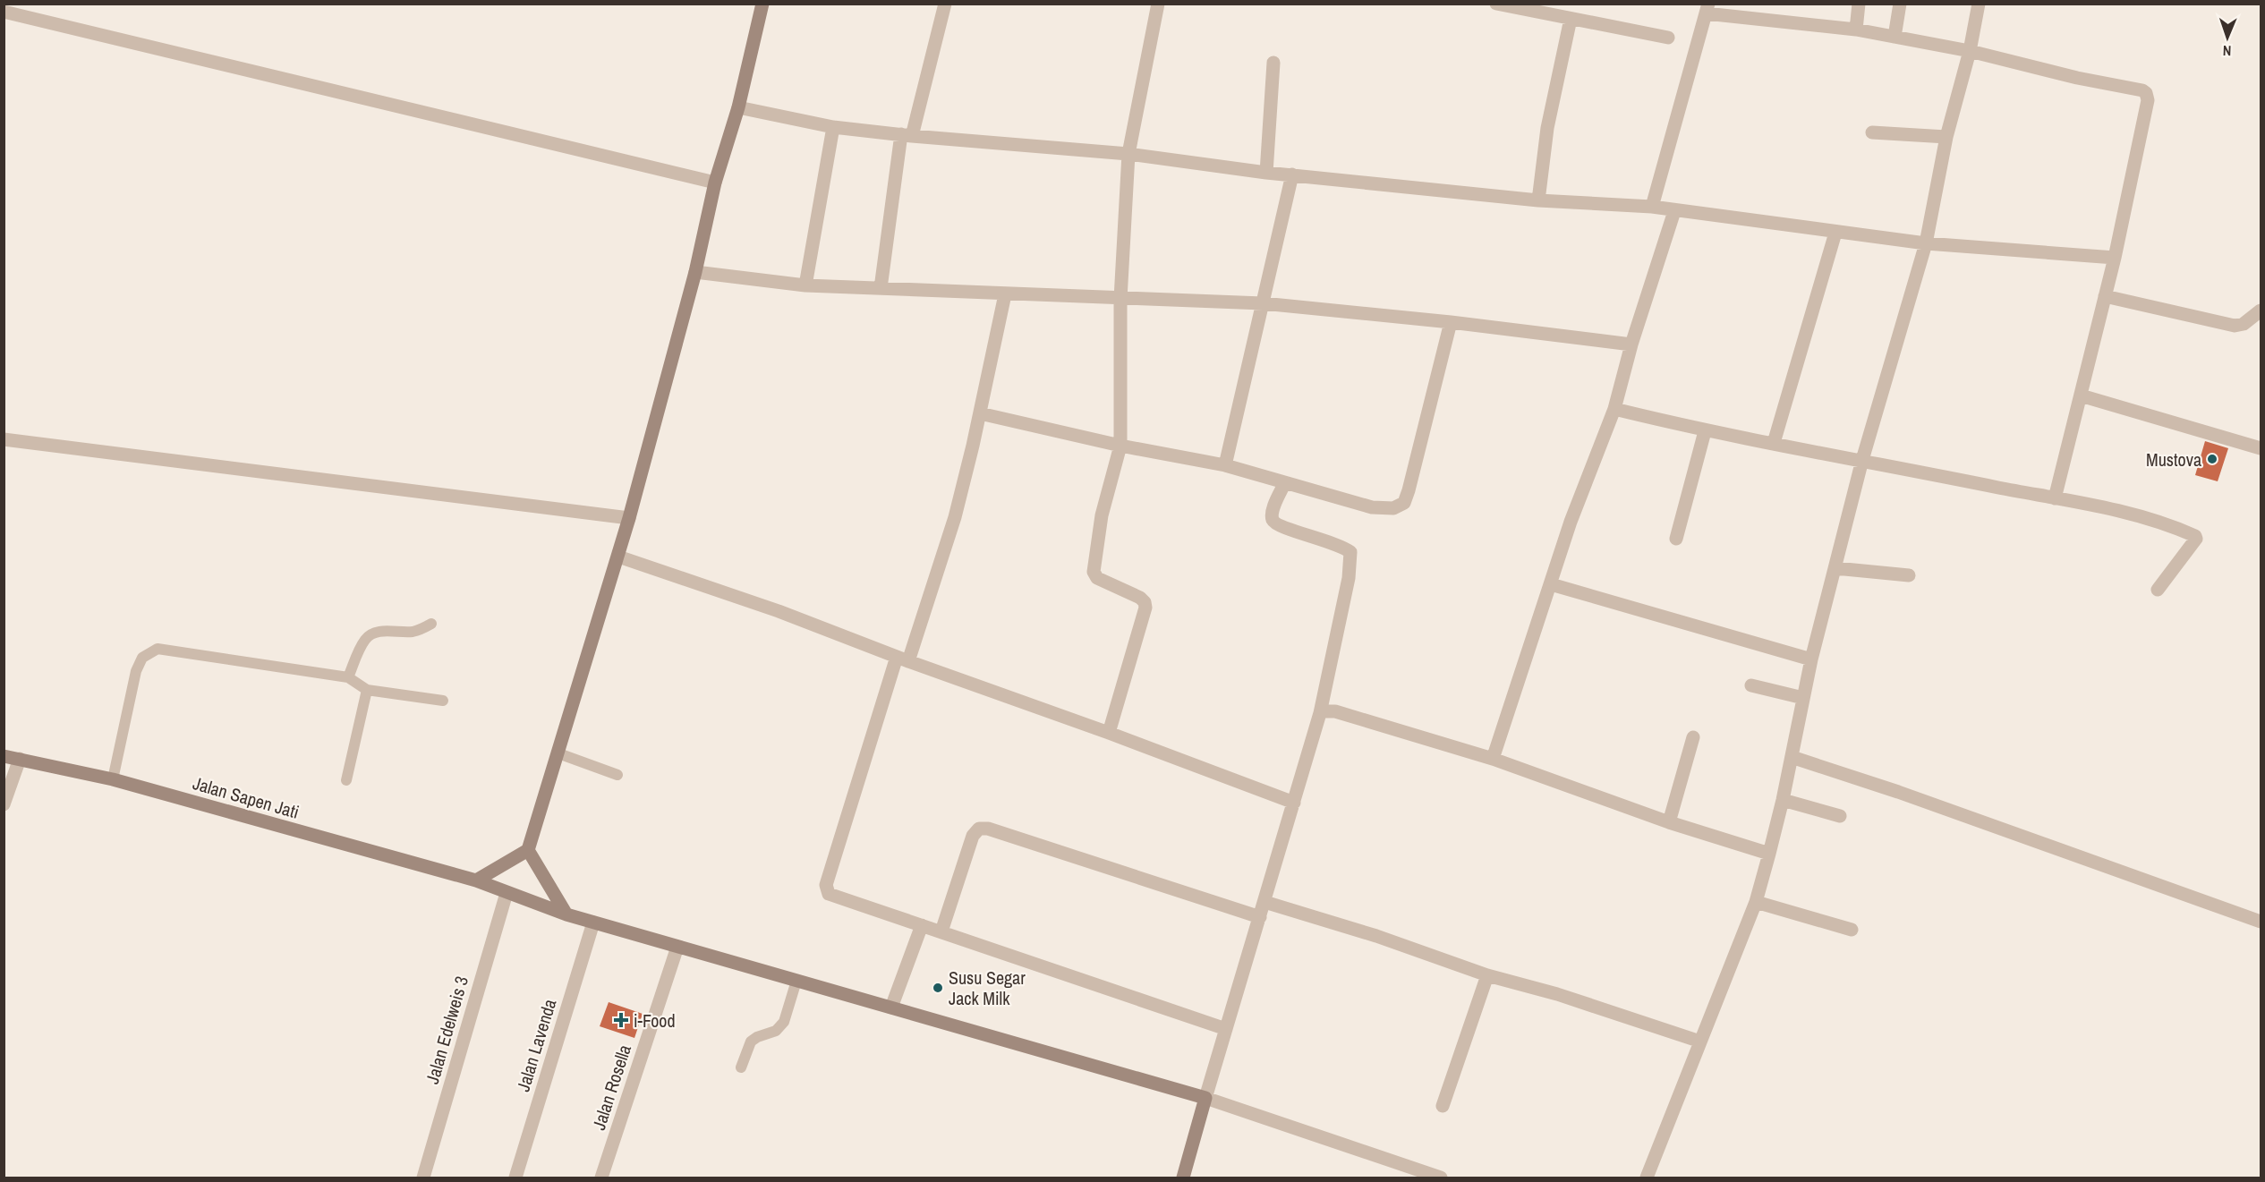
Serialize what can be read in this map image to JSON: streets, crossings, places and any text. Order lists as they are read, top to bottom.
{
  "streets": {
    "street": [
      "Jalan Sapen Jati",
      "Jalan Edelweis 3",
      "Jalan Lavenda",
      "Jalan Rosella"
    ]
  },
  "crossings": [
    ["Jalan Sapen Jati", "Jalan Edelweis 3"],
    ["Jalan Sapen Jati", "Jalan Lavenda"],
    ["Jalan Sapen Jati", "Jalan Rosella"]
  ],
  "places": {
    "other": ["Mustova", "Susu Segar Jack Milk"],
    "health": ["i-Food"]
  },
  "north": "bottom"
}
